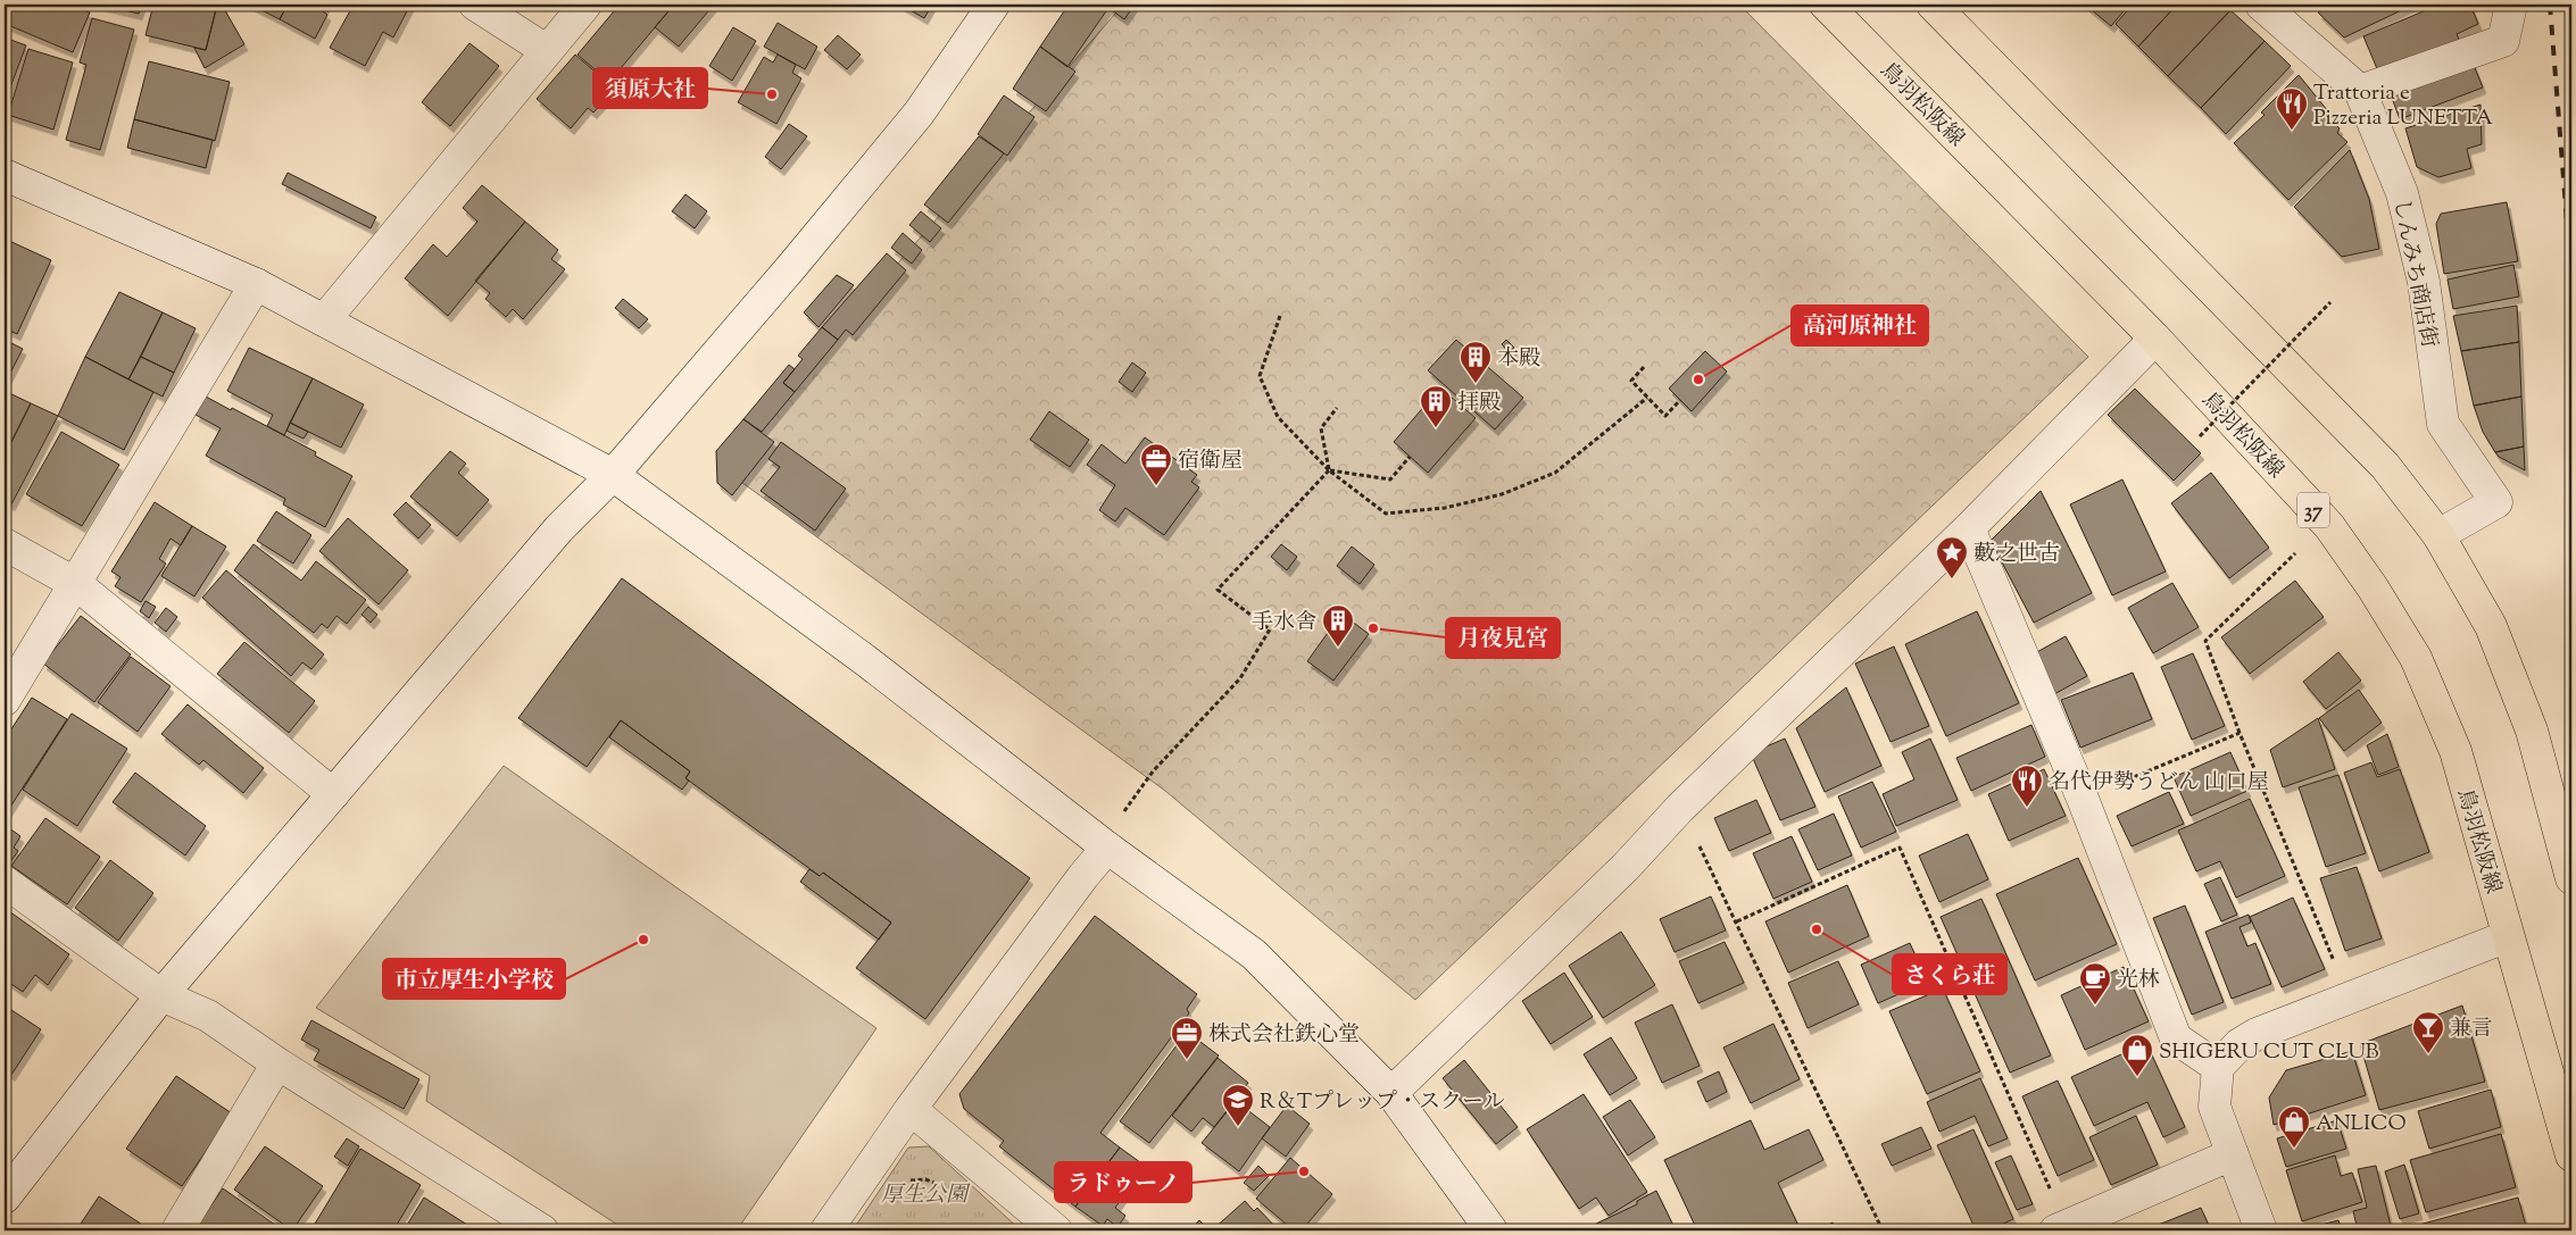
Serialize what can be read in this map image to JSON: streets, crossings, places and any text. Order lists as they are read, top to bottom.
{
  "streets": {
    "main road": ["鳥羽松阪線", "37"],
    "street": ["しんみち商店街"]
  },
  "parks": ["厚生公園"],
  "places": {
    "other": [
      "須原大社",
      "高河原神社",
      "月夜見宮",
      "さくら荘",
      "市立厚生小学校",
      "ラドゥーノ"
    ],
    "restaurant": ["Trattoria e Pizzeria LUNETTA", "名代伊勢うどん 山口屋"],
    "building": ["本殿", "拝殿", "手水舎"],
    "office": ["宿衛屋", "株式会社鉄心堂"],
    "place": ["藪之世古"],
    "cafe": ["光林"],
    "bar": ["兼言"],
    "shop": ["SHIGERU CUT CLUB", "ANLICO"],
    "school or university": ["R＆Tプレップ・スクール"]
  }
}
